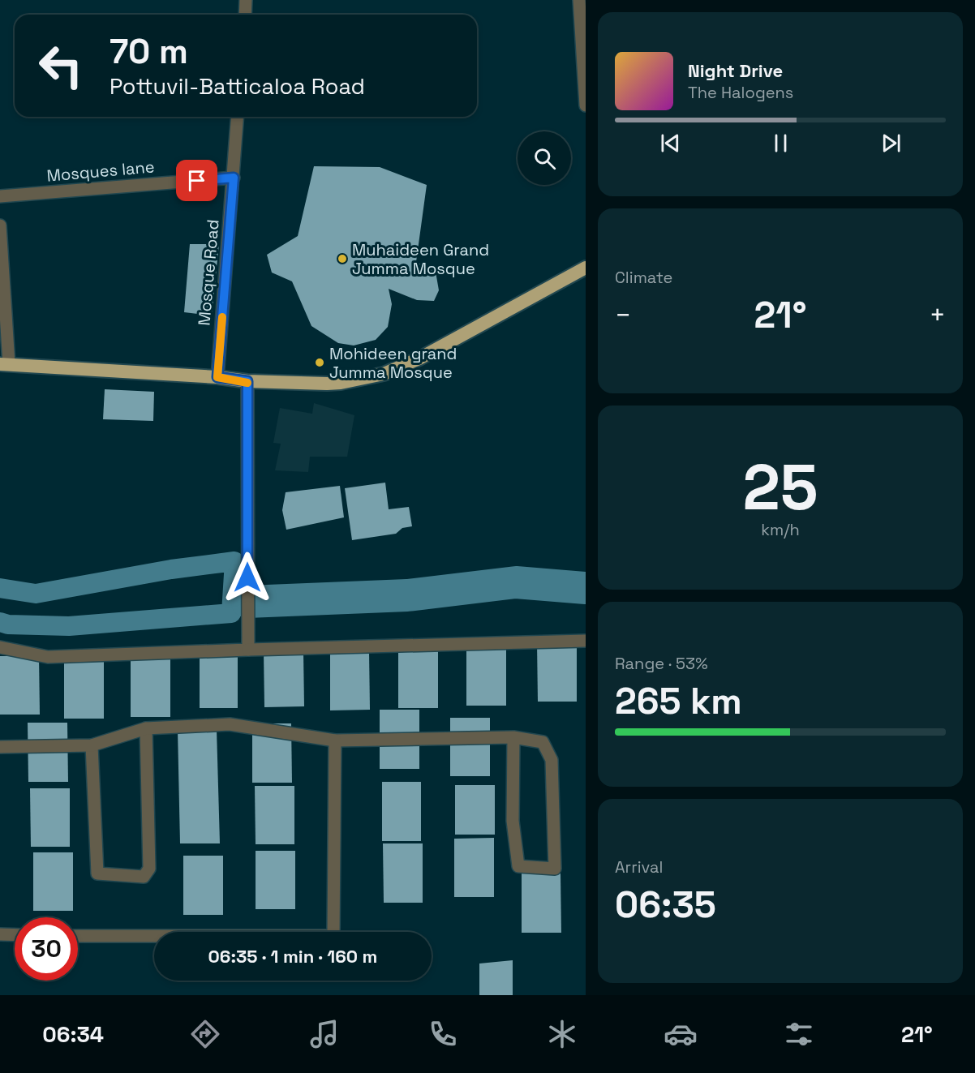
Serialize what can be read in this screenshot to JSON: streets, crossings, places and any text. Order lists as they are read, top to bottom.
{
  "streets": {
    "street": ["Mosques lane", "Mosque Road"]
  },
  "crossings": [
    ["Mosques lane", "Mosque Road"]
  ],
  "places": ["Muhaideen Grand Jumma Mosque", "Mohideen grand Jumma Mosque"],
  "page": {
    "turn": ["70 m", "Pottuvil-Batticaloa Road"],
    "song": ["Night Drive", "The Halogens"],
    "tile": [
      "Climate",
      ["25", "km/h"],
      ["Range · 53%", "265 km"],
      ["Arrival", "06:35"]
    ],
    "heat": ["−", "21°", "+"],
    "limit": "30",
    "trip": "06:35 · 1 min · 160 m",
    "tabs": ["06:34", "21°"]
  }
}
